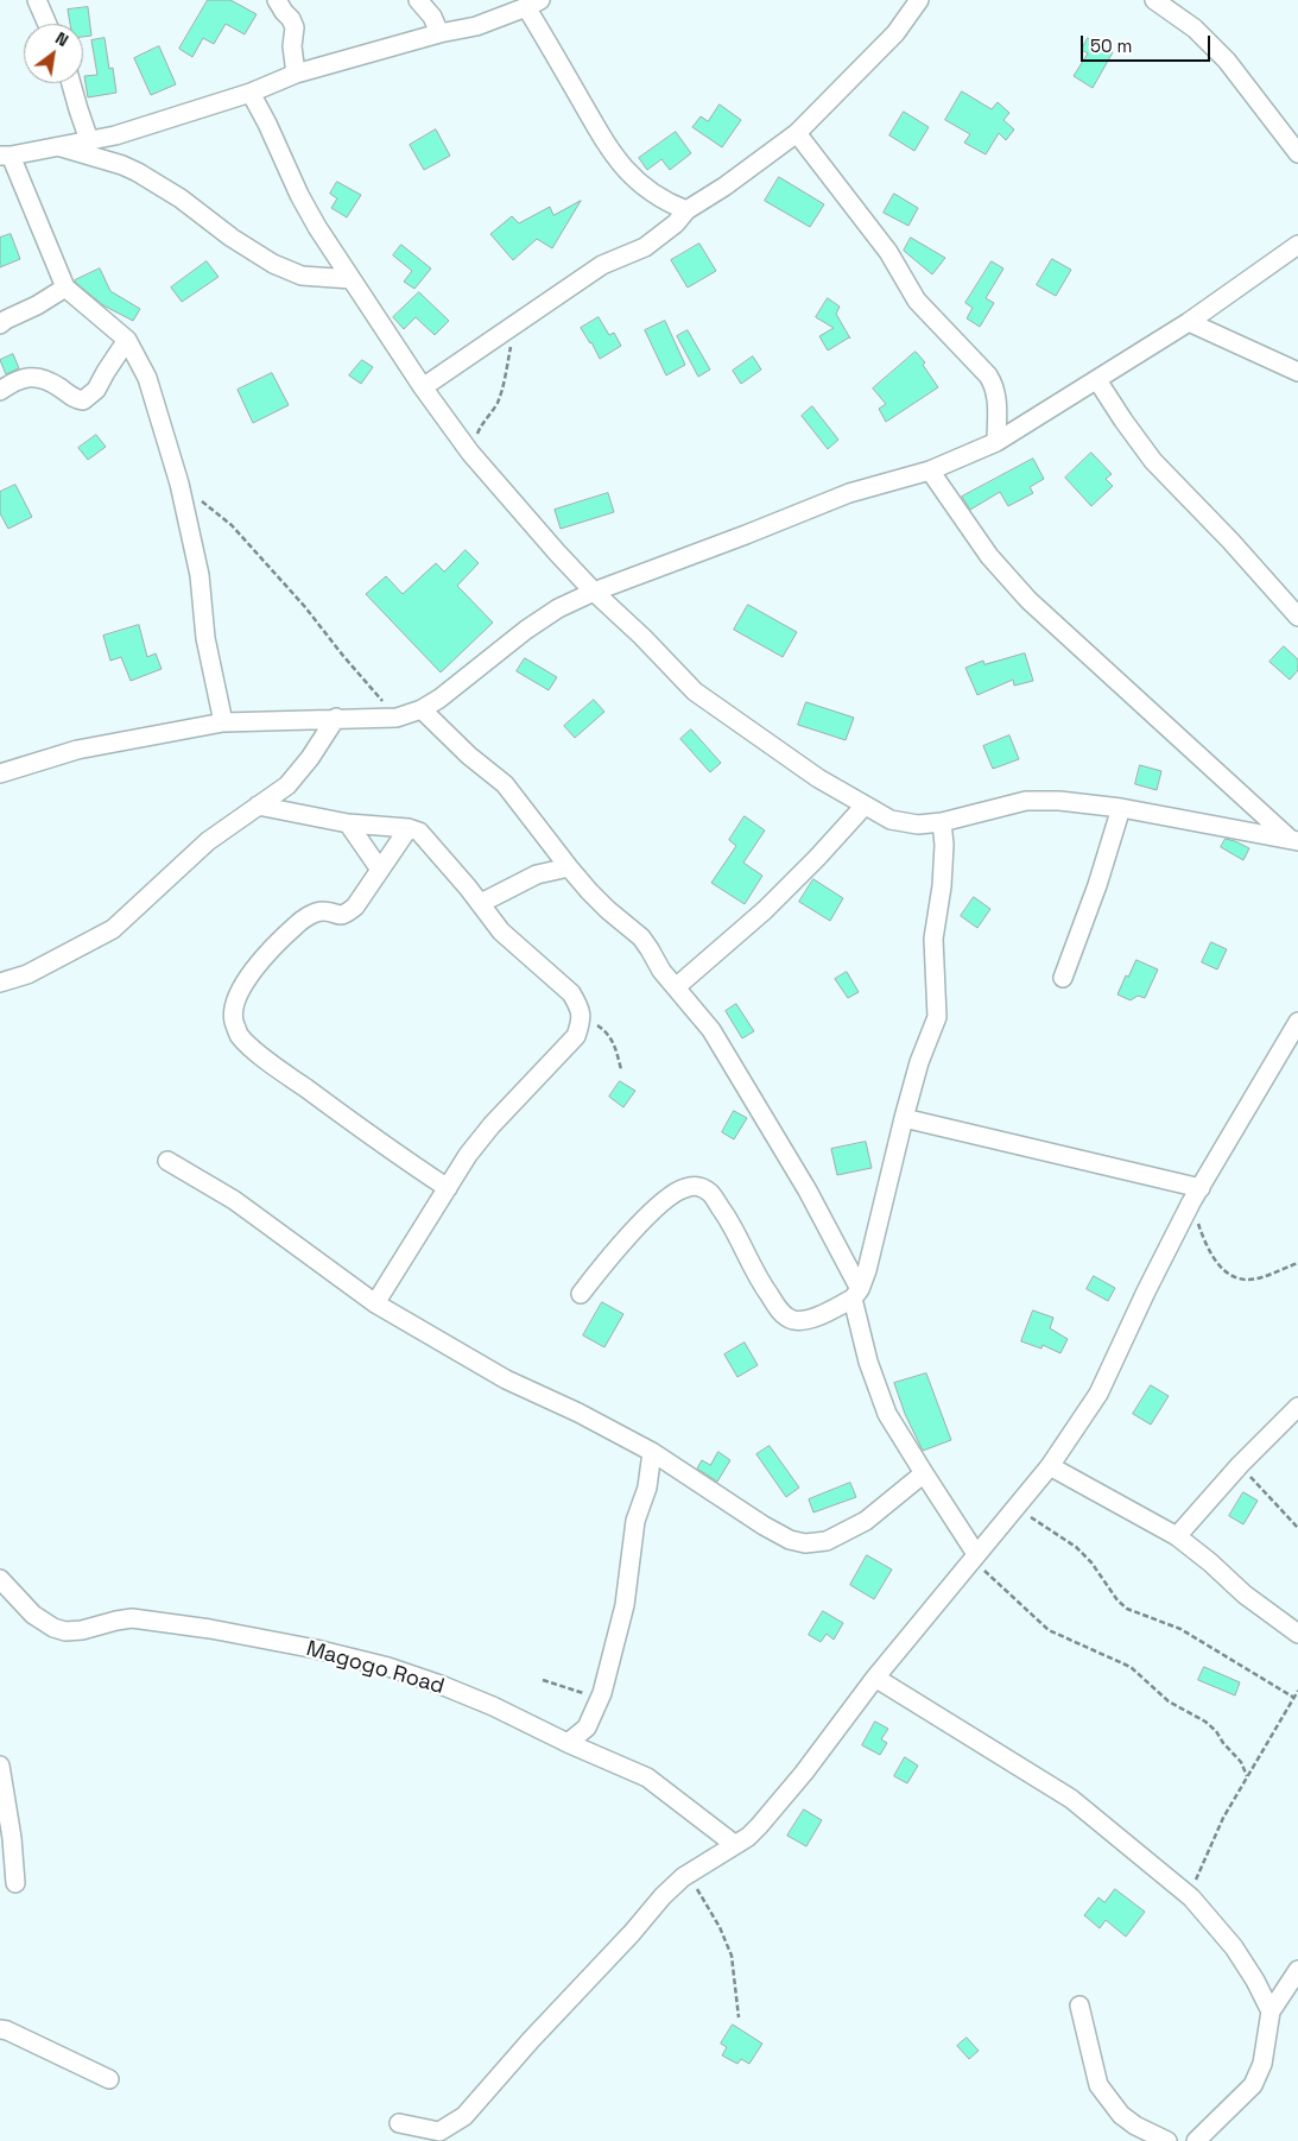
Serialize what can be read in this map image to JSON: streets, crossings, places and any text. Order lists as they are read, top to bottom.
{
  "streets": {
    "street": ["Magogo Road"]
  },
  "scale_bar": "50 m",
  "north": "top right"
}
